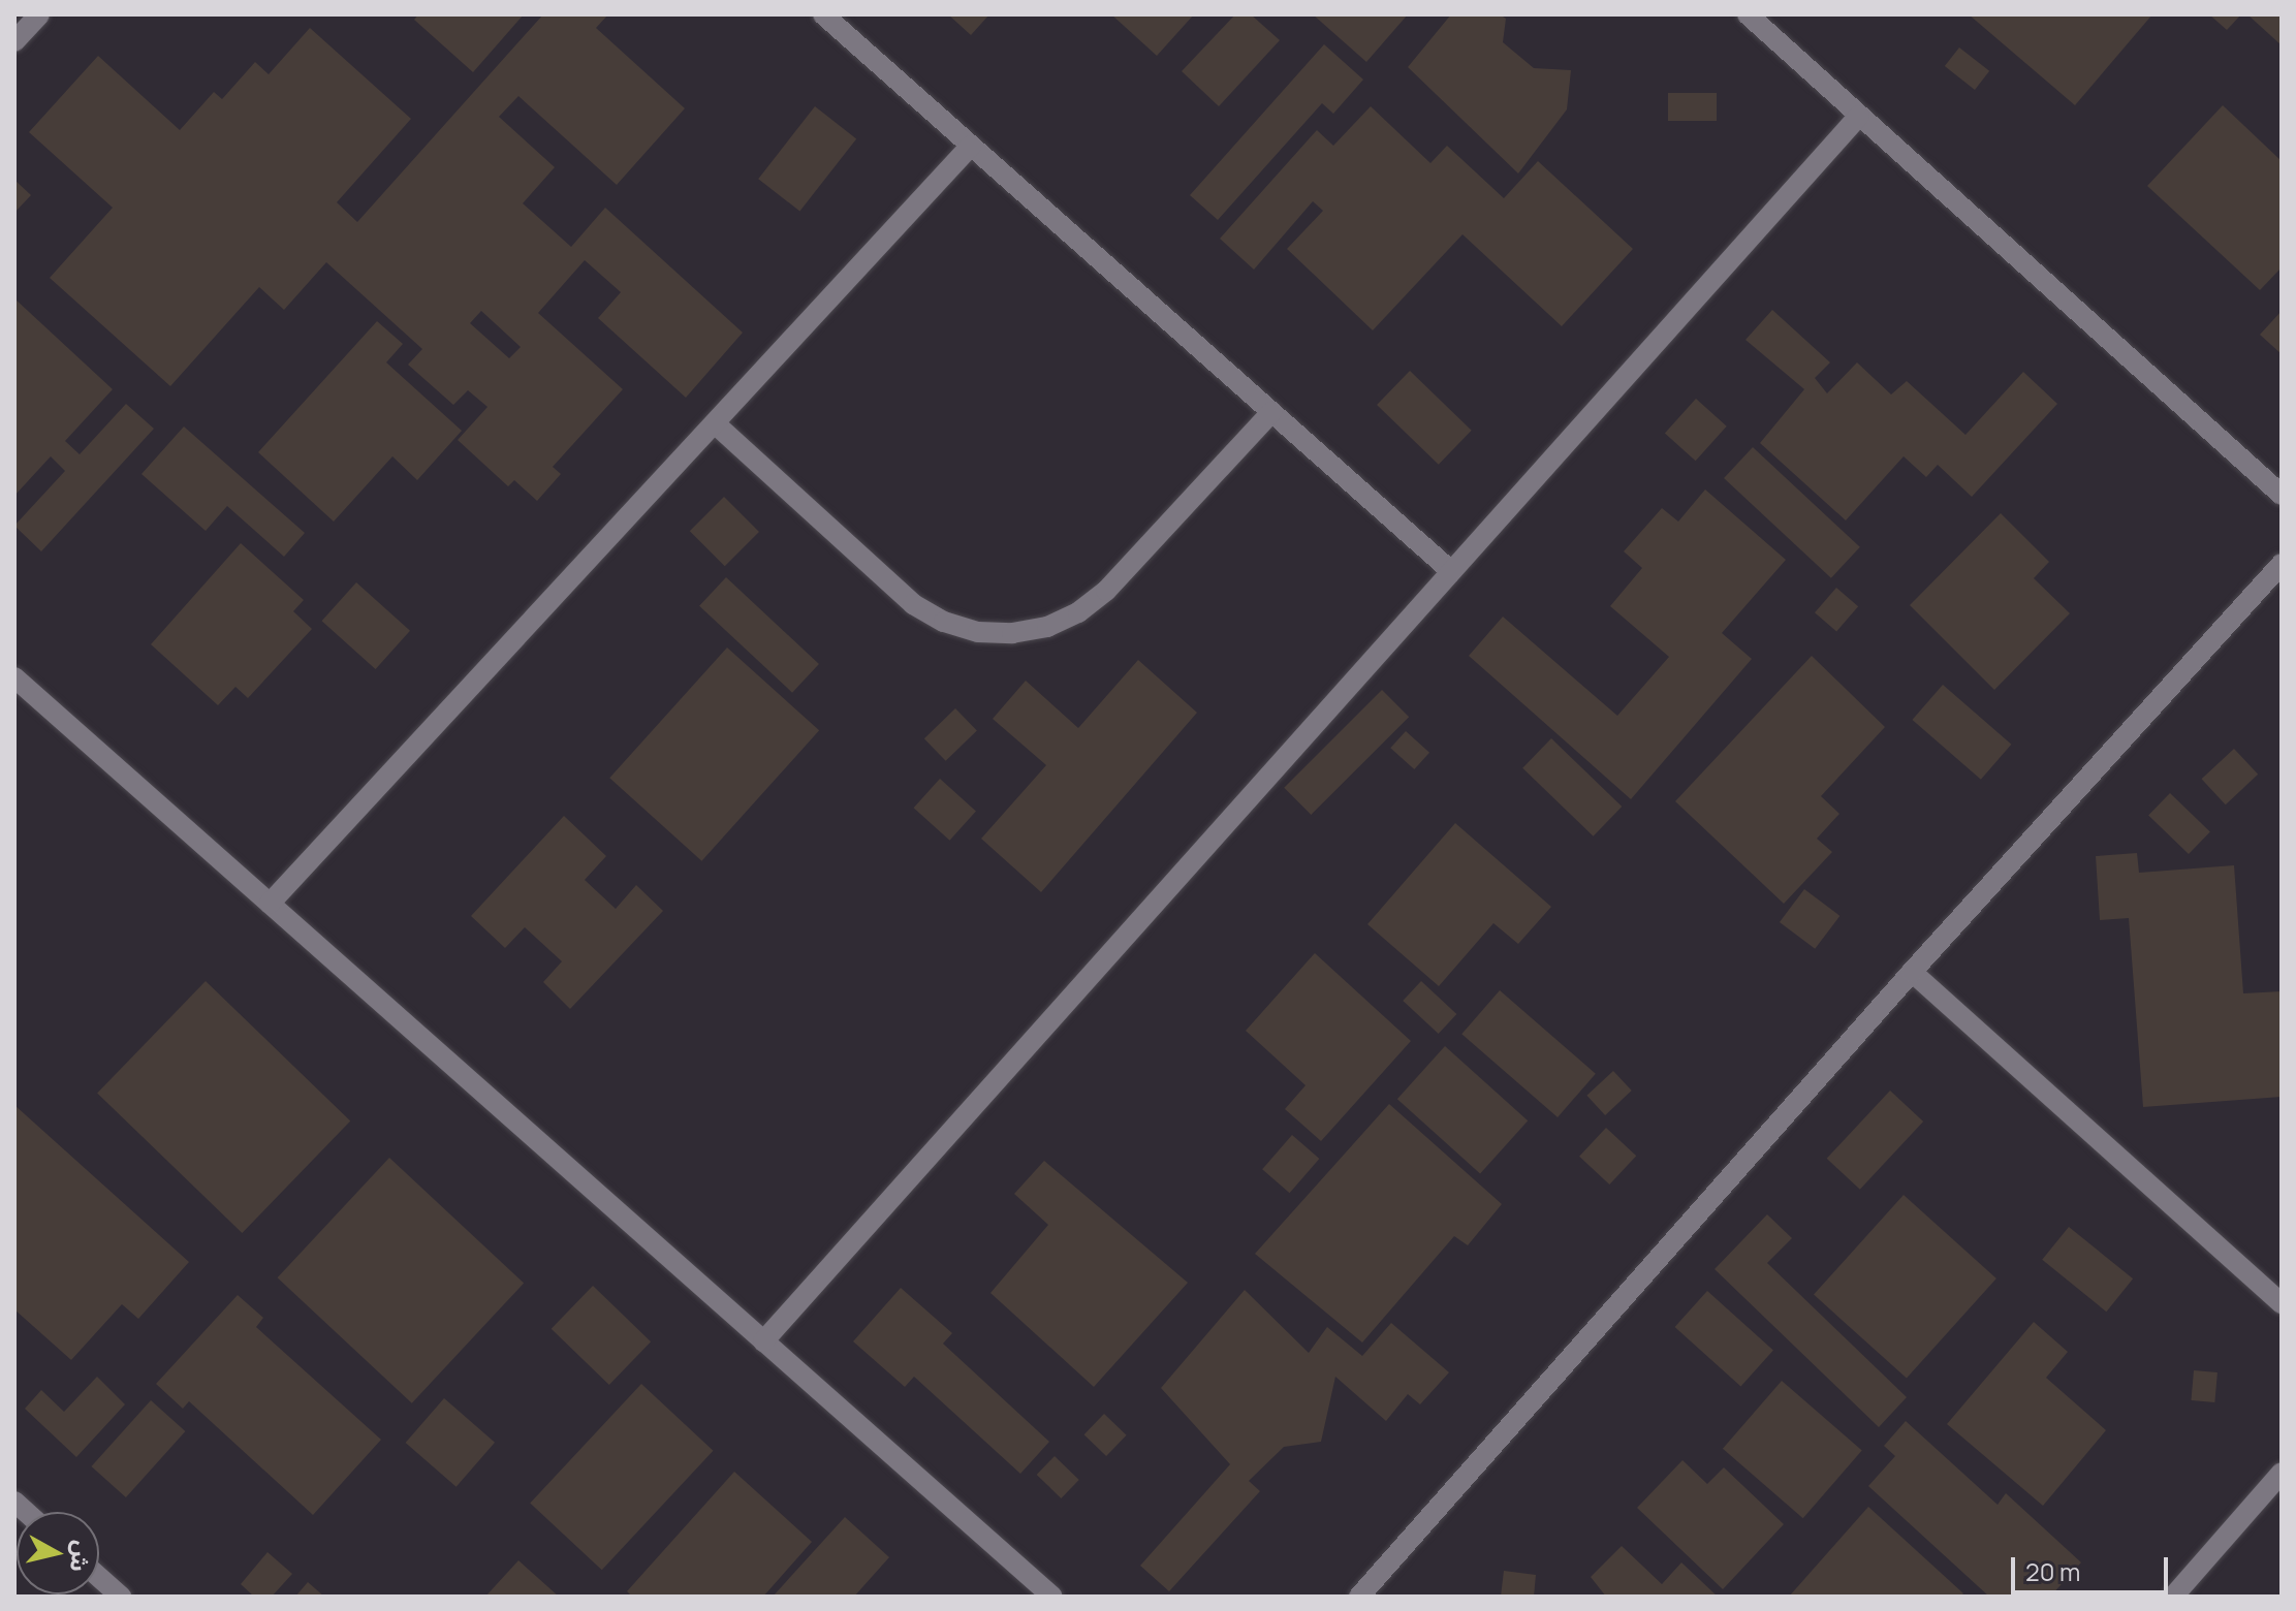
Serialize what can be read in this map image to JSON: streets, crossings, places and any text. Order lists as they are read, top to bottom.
{
  "scale_bar": "20 m",
  "north": "right"
}
